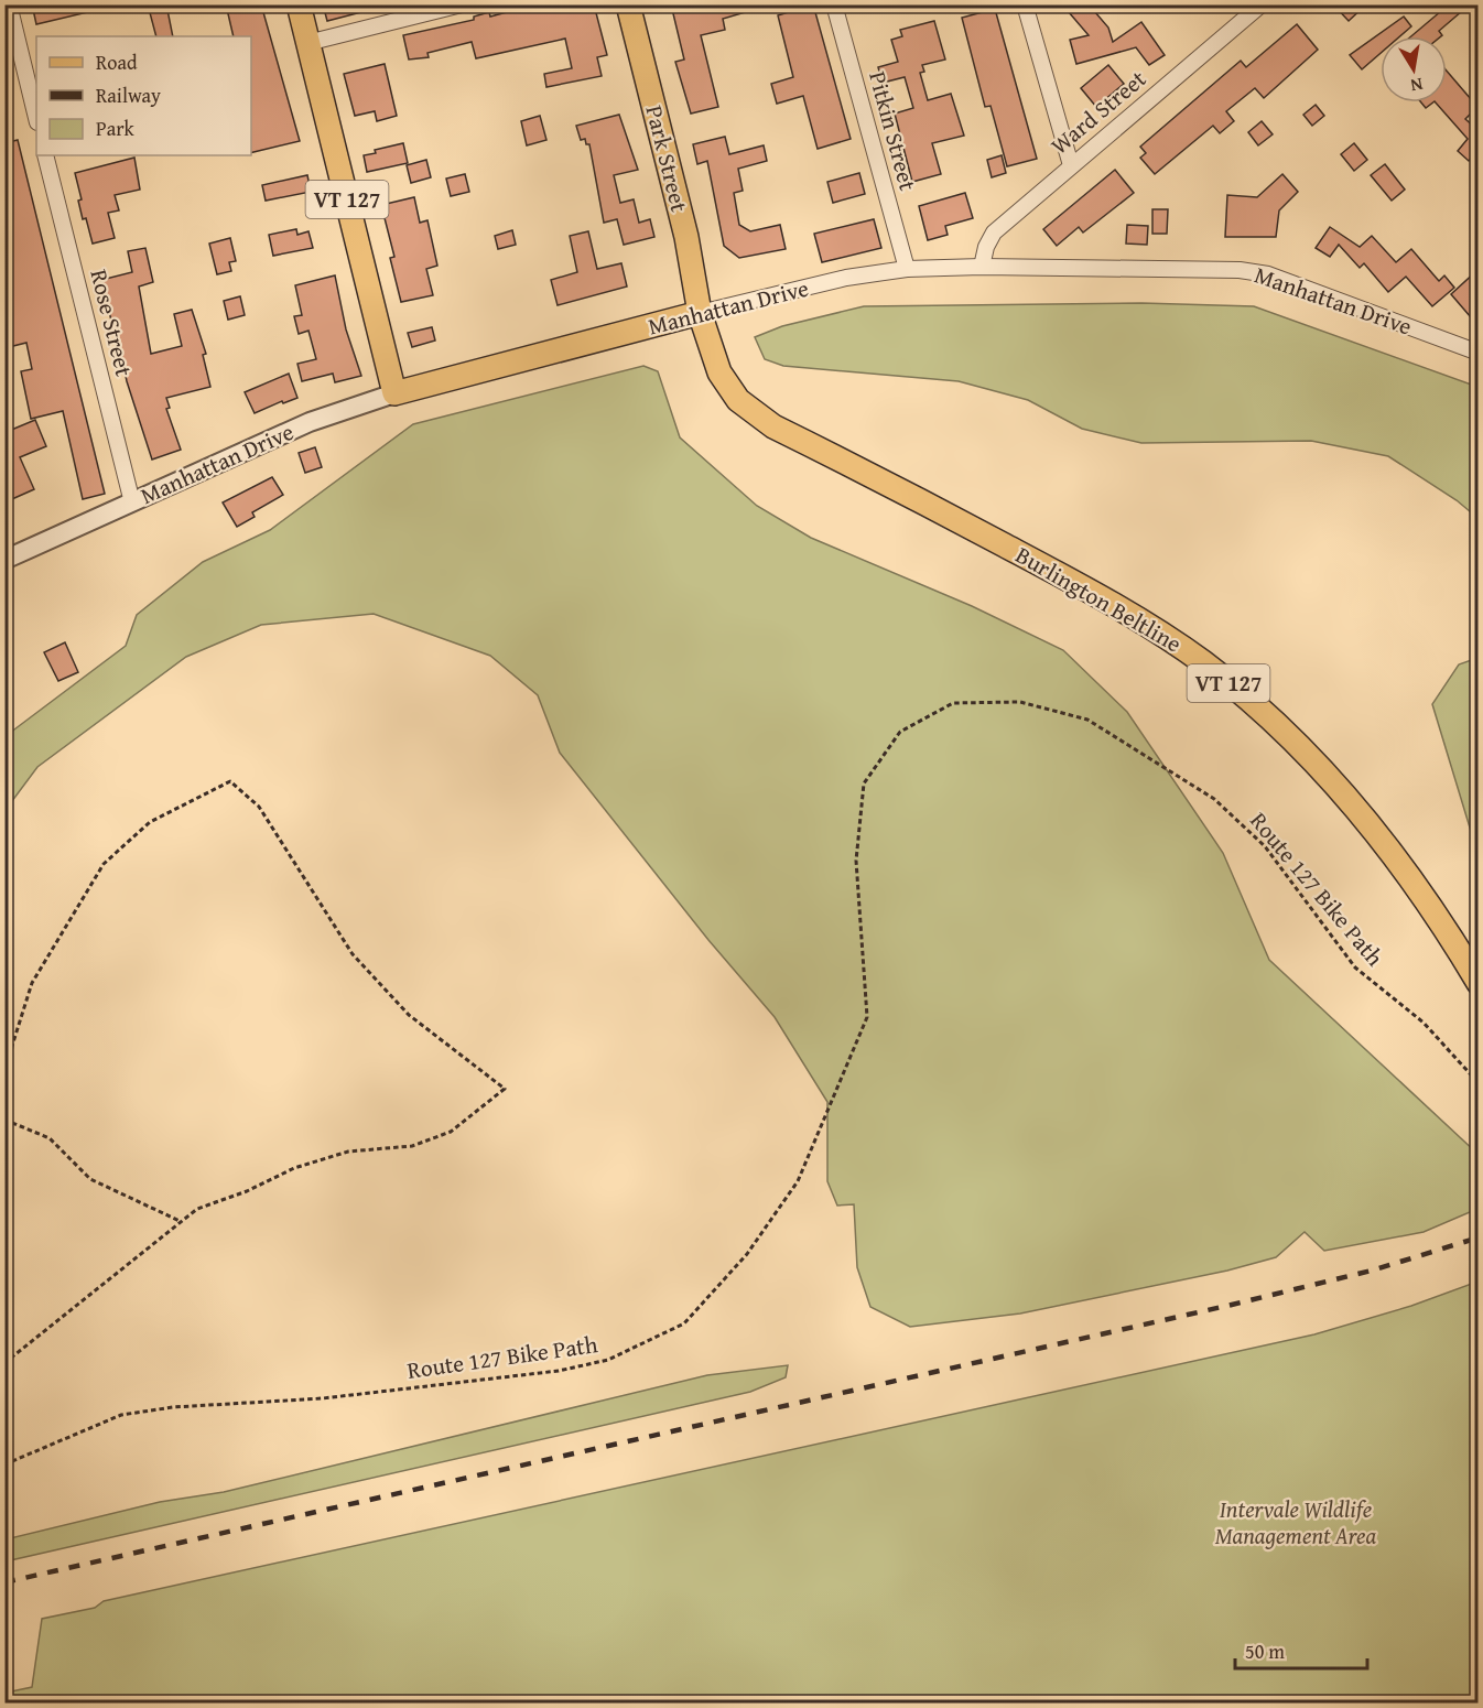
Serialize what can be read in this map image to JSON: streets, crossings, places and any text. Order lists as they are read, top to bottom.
{
  "streets": {
    "main road": [
      "Park Street",
      "VT 127",
      "Manhattan Drive",
      "Burlington Beltline"
    ],
    "street": ["Ward Street", "Pitkin Street", "Rose Street"],
    "path": ["Route 127 Bike Path"]
  },
  "crossings": [
    ["Ward Street", "Manhattan Drive"],
    ["Pitkin Street", "Manhattan Drive"],
    ["Park Street", "Manhattan Drive"],
    ["Park Street", "Burlington Beltline"],
    ["VT 127", "Manhattan Drive"],
    ["Manhattan Drive", "Rose Street"],
    ["Manhattan Drive", "Burlington Beltline"]
  ],
  "parks": ["Intervale Wildlife Management Area"],
  "legend": ["Road", "Railway", "Park"],
  "scale_bar": "50 m",
  "north": "bottom"
}
